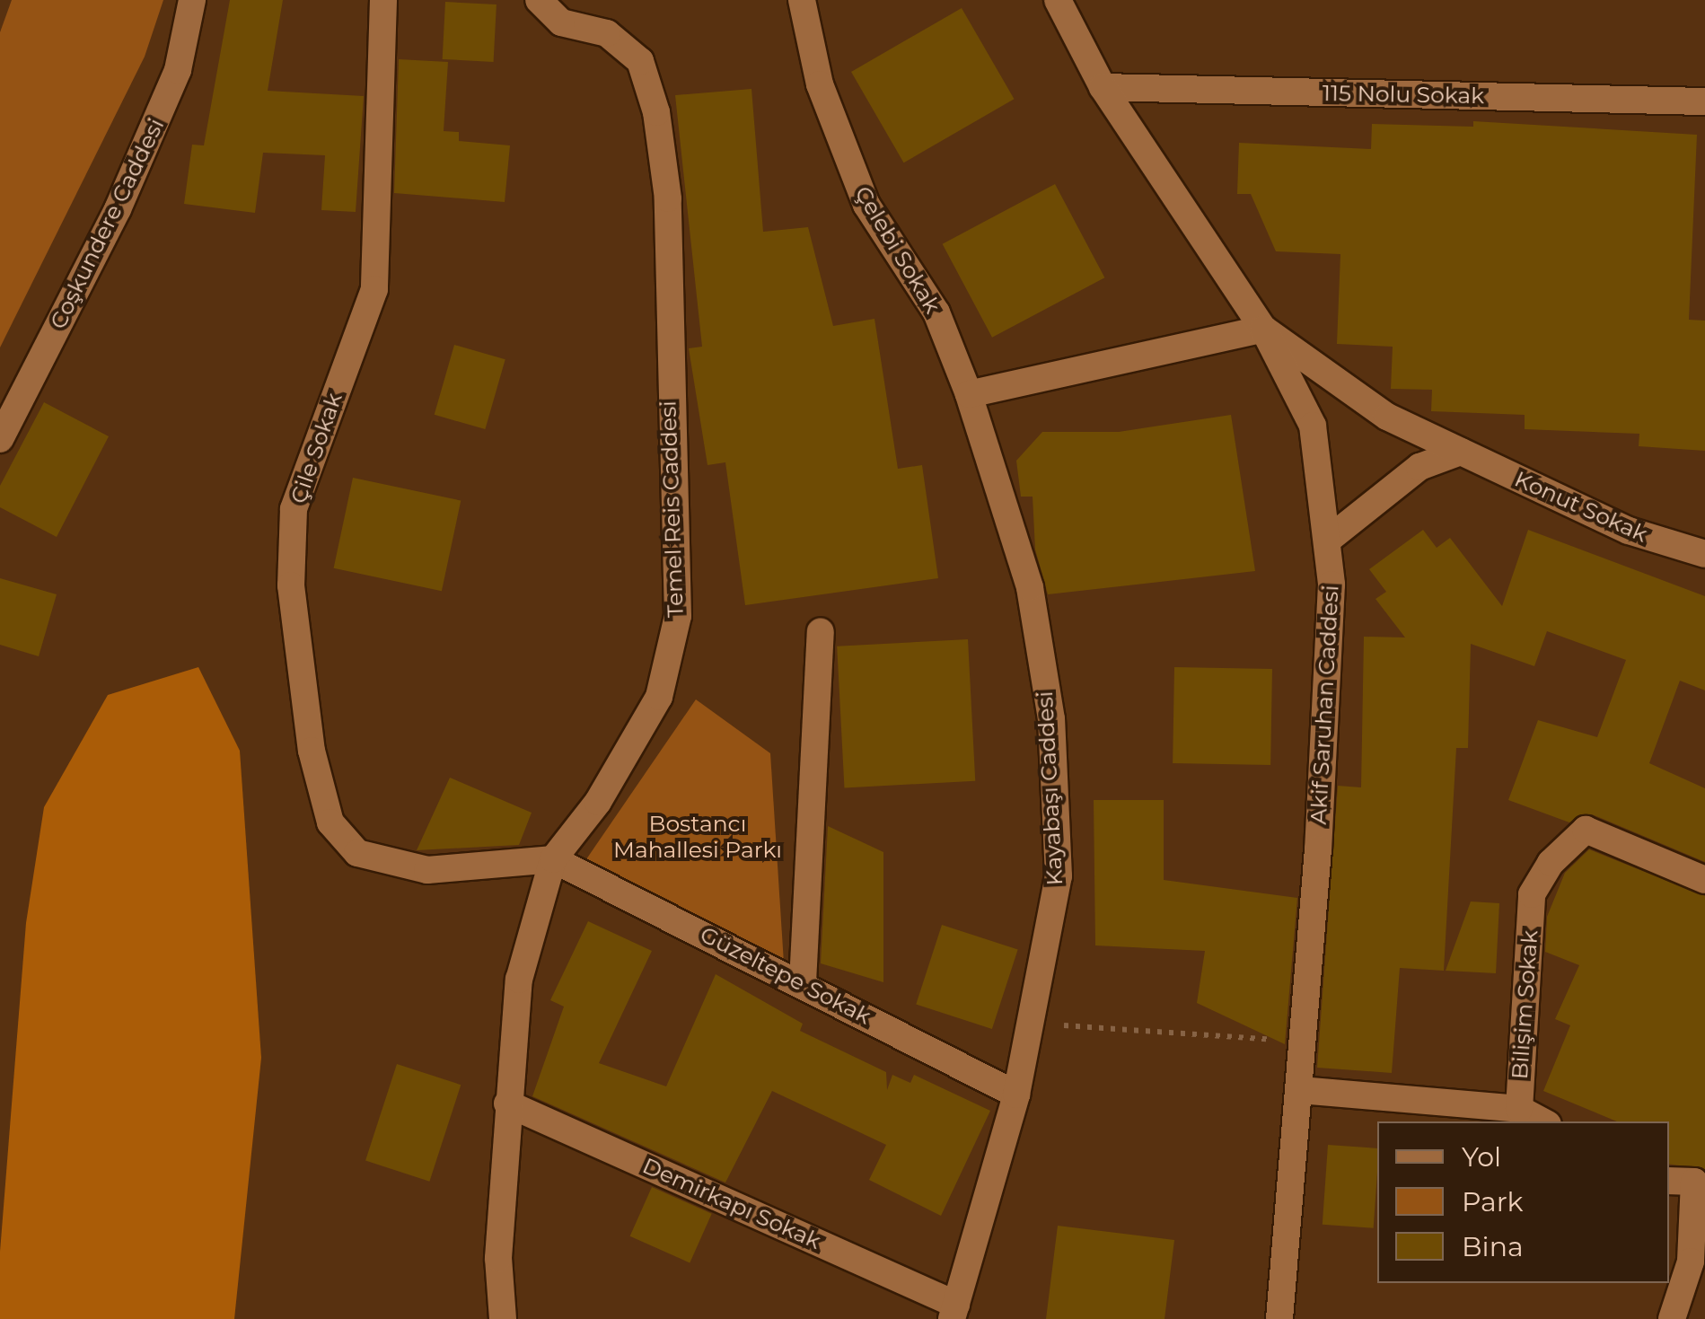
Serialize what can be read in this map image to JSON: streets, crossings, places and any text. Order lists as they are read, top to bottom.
{
  "streets": {
    "street": [
      "115 Nolu Sokak",
      "Coşkundere Caddesi",
      "Çelebi Sokak",
      "Çile Sokak",
      "Konut Sokak",
      "Temel Reis Caddesi",
      "Akif Saruhan Caddesi",
      "Kayabaşı Caddesi",
      "Güzeltepe Sokak",
      "Bilişim Sokak",
      "Demirkapı Sokak"
    ]
  },
  "crossings": [
    ["115 Nolu Sokak", "Akif Saruhan Caddesi"],
    ["Çelebi Sokak", "Kayabaşı Caddesi"],
    ["Çile Sokak", "Temel Reis Caddesi"],
    ["Çile Sokak", "Güzeltepe Sokak"],
    ["Konut Sokak", "Akif Saruhan Caddesi"],
    ["Temel Reis Caddesi", "Güzeltepe Sokak"],
    ["Temel Reis Caddesi", "Demirkapı Sokak"],
    ["Akif Saruhan Caddesi", "Bilişim Sokak"],
    ["Kayabaşı Caddesi", "Güzeltepe Sokak"],
    ["Kayabaşı Caddesi", "Demirkapı Sokak"]
  ],
  "parks": ["Bostancı Mahallesi Parkı"],
  "legend": ["Yol", "Park", "Bina"]
}
